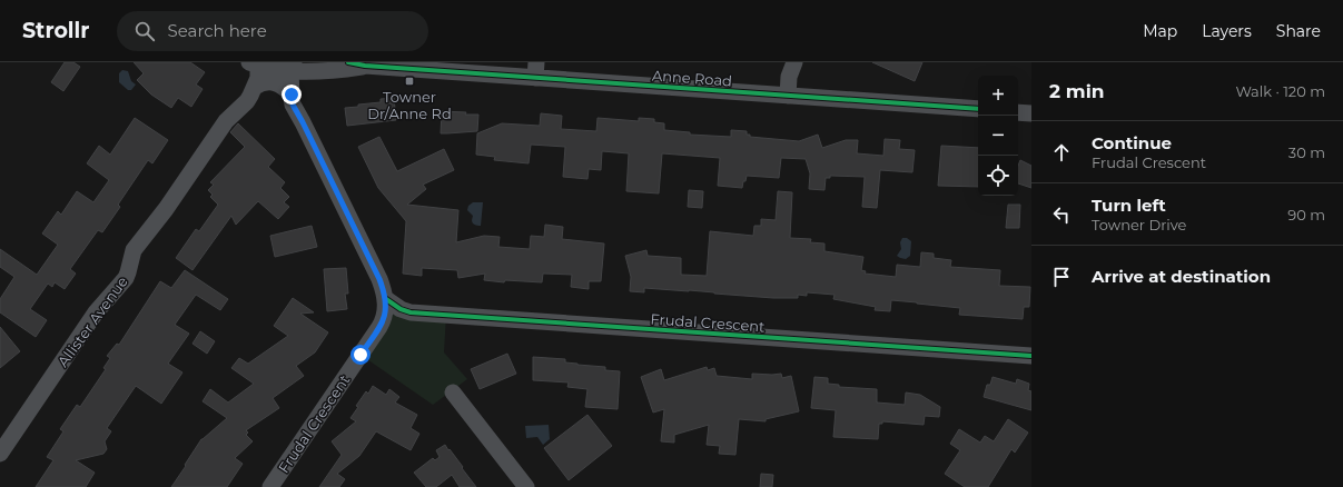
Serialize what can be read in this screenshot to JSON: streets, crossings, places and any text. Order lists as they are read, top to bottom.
{
  "streets": {
    "street": ["Anne Road", "Allister Avenue", "Frudal Crescent"]
  },
  "crossings": [
    ["Anne Road", "Allister Avenue"]
  ],
  "places": {
    "transit": ["Towner Dr/Anne Rd"]
  },
  "page": {
    "header": "Strollr",
    "search": "Search here",
    "nav": ["Map", "Layers", "Share"],
    "heading": ["2 min", "Walk · 120 m"],
    "map_buttons": ["+", "−"],
    "list": [
      ["Continue", "Frudal Crescent", "30 m"],
      ["Turn left", "Towner Drive", "90 m"],
      "Arrive at destination"
    ]
  }
}
